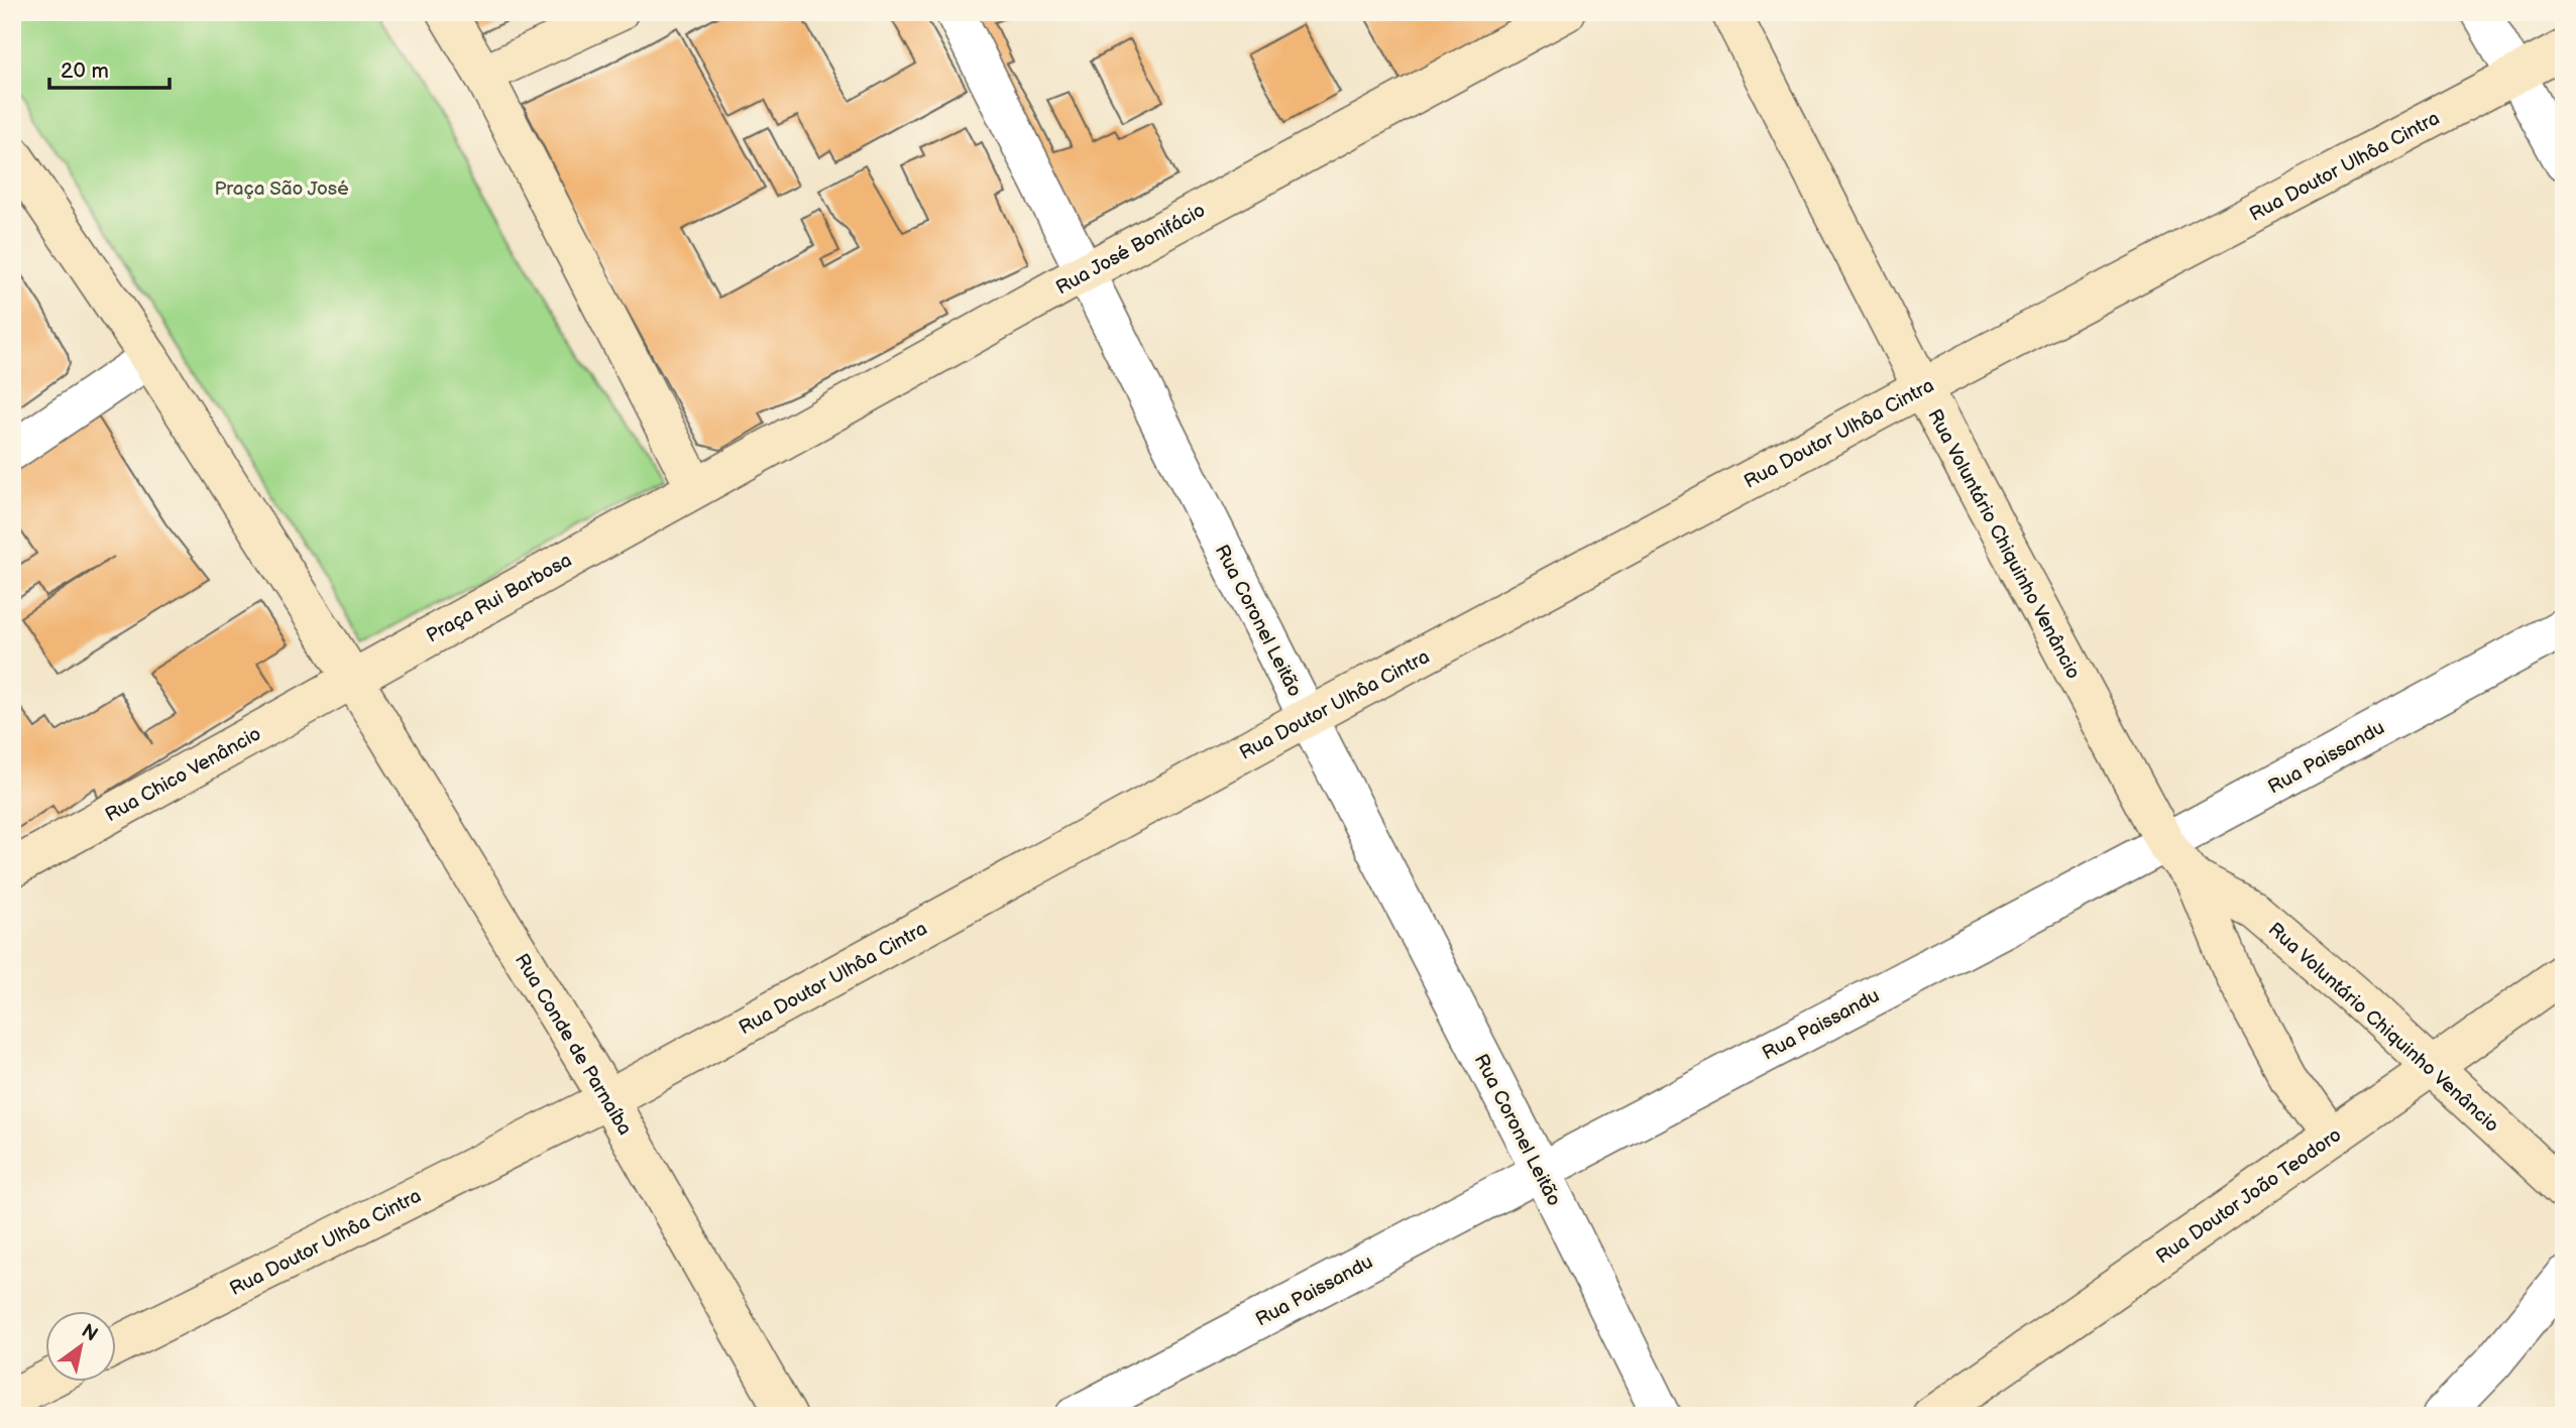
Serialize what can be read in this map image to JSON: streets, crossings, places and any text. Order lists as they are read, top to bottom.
{
  "streets": {
    "street": [
      "Rua Doutor Ulhôa Cintra",
      "Rua José Bonifácio",
      "Rua Voluntário Chiquinho Venâncio",
      "Praça Rui Barbosa",
      "Rua Coronel Leitão",
      "Rua Paissandu",
      "Rua Chico Venâncio",
      "Rua Conde de Parnaíba",
      "Rua Doutor João Teodoro"
    ]
  },
  "crossings": [
    ["Rua Doutor Ulhôa Cintra", "Rua Voluntário Chiquinho Venâncio"],
    ["Rua Doutor Ulhôa Cintra", "Rua Coronel Leitão"],
    ["Rua Doutor Ulhôa Cintra", "Rua Conde de Parnaíba"],
    ["Rua José Bonifácio", "Praça Rui Barbosa"],
    ["Rua José Bonifácio", "Rua Coronel Leitão"],
    ["Rua Voluntário Chiquinho Venâncio", "Rua Paissandu"],
    ["Rua Voluntário Chiquinho Venâncio", "Rua Doutor João Teodoro"],
    ["Praça Rui Barbosa", "Rua Chico Venâncio"],
    ["Praça Rui Barbosa", "Rua Conde de Parnaíba"],
    ["Rua Coronel Leitão", "Rua Paissandu"],
    ["Rua Chico Venâncio", "Rua Conde de Parnaíba"]
  ],
  "parks": ["Praça São José"],
  "scale_bar": "20 m",
  "north": "top right"
}
